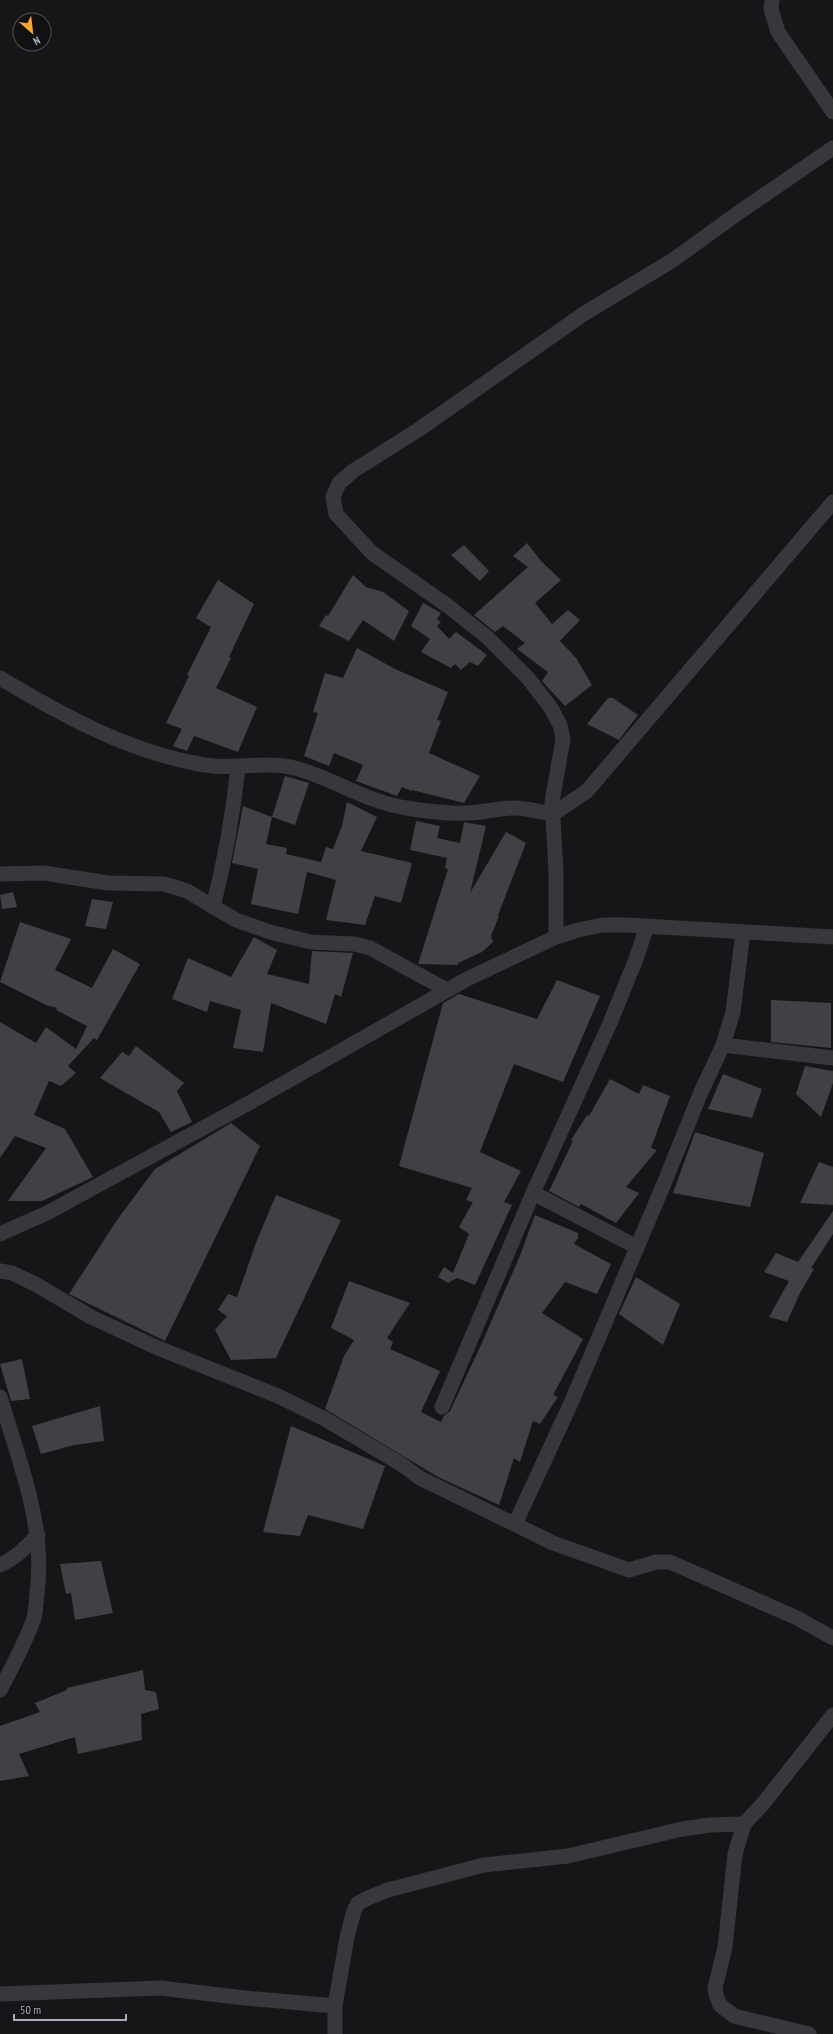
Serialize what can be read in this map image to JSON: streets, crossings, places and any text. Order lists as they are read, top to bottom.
{
  "scale_bar": "50 m",
  "north": "bottom right"
}
